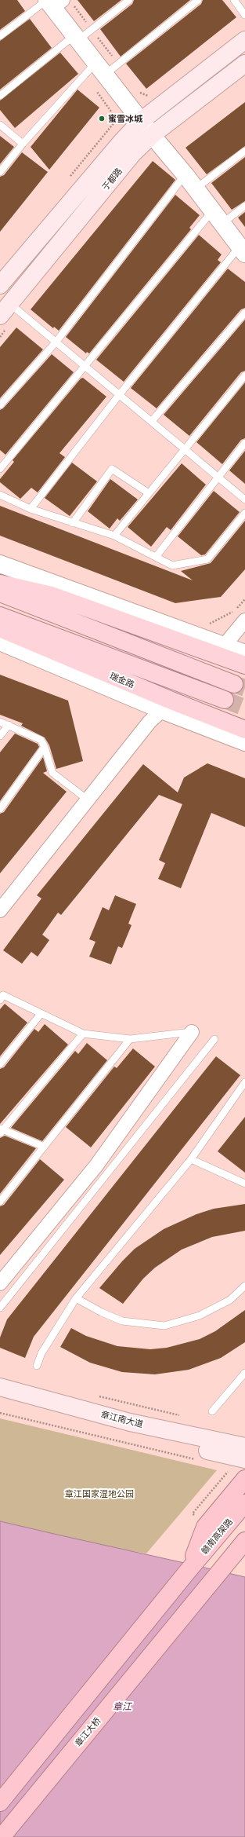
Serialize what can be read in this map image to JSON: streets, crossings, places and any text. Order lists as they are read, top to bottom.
{
  "streets": {
    "highway": ["赣南高架路", "章江大桥"],
    "main road": ["于都路", "瑞金路", "章江南大道"]
  },
  "water": ["章江"],
  "parks": ["章江国家湿地公园"],
  "places": ["蜜雪冰城"]
}
